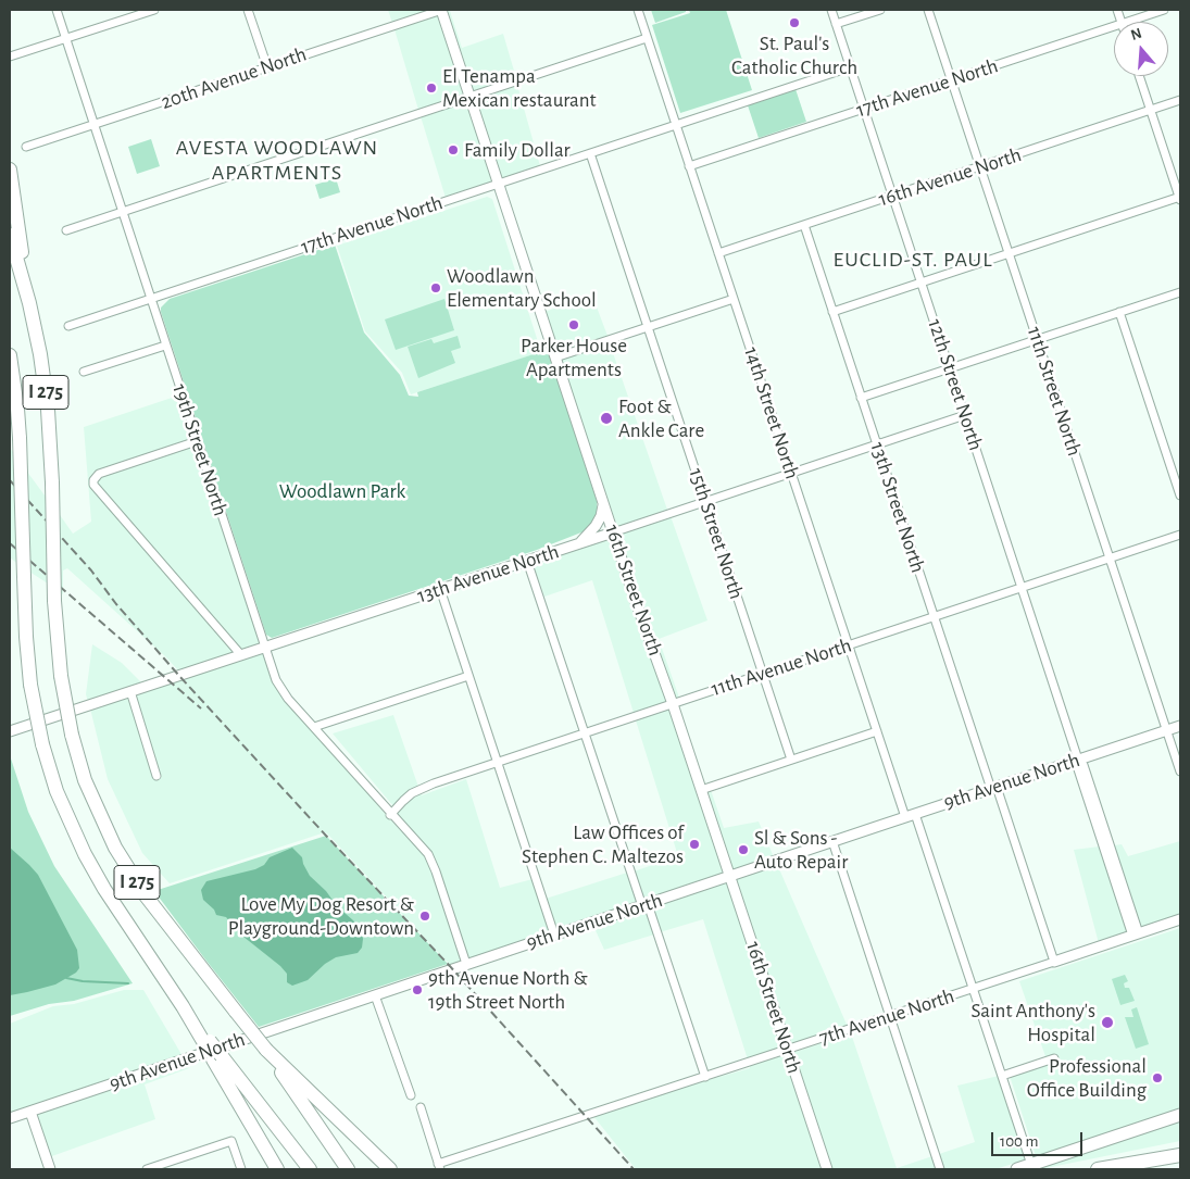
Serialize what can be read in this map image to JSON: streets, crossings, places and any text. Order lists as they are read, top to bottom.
{
  "streets": {
    "highway": ["I 275"],
    "street": [
      "20th Avenue North",
      "17th Avenue North",
      "16th Avenue North",
      "12th Street North",
      "11th Street North",
      "14th Street North",
      "19th Street North",
      "13th Street North",
      "15th Street North",
      "13th Avenue North",
      "16th Street North",
      "11th Avenue North",
      "9th Avenue North",
      "7th Avenue North"
    ]
  },
  "crossings": [
    ["20th Avenue North", "19th Street North"],
    ["20th Avenue North", "16th Street North"],
    ["17th Avenue North", "12th Street North"],
    ["17th Avenue North", "11th Street North"],
    ["17th Avenue North", "14th Street North"],
    ["17th Avenue North", "19th Street North"],
    ["17th Avenue North", "15th Street North"],
    ["17th Avenue North", "16th Street North"],
    ["16th Avenue North", "12th Street North"],
    ["16th Avenue North", "11th Street North"],
    ["16th Avenue North", "14th Street North"],
    ["16th Avenue North", "13th Street North"],
    ["12th Street North", "13th Avenue North"],
    ["12th Street North", "11th Avenue North"],
    ["12th Street North", "9th Avenue North"],
    ["12th Street North", "7th Avenue North"],
    ["11th Street North", "11th Avenue North"],
    ["11th Street North", "9th Avenue North"],
    ["14th Street North", "13th Avenue North"],
    ["14th Street North", "11th Avenue North"],
    ["14th Street North", "9th Avenue North"],
    ["19th Street North", "13th Avenue North"],
    ["19th Street North", "11th Avenue North"],
    ["19th Street North", "9th Avenue North"],
    ["13th Street North", "13th Avenue North"],
    ["13th Street North", "11th Avenue North"],
    ["13th Street North", "9th Avenue North"],
    ["13th Street North", "7th Avenue North"],
    ["15th Street North", "13th Avenue North"],
    ["15th Street North", "11th Avenue North"],
    ["13th Avenue North", "16th Street North"],
    ["16th Street North", "11th Avenue North"],
    ["16th Street North", "9th Avenue North"],
    ["16th Street North", "7th Avenue North"]
  ],
  "districts": ["AVESTA WOODLAWN APARTMENTS", "EUCLID-ST. PAUL"],
  "parks": ["Woodlawn Park"],
  "places": [
    "St. Paul's Catholic Church",
    "El Tenampa Mexican restaurant",
    "Family Dollar",
    "Woodlawn Elementary School",
    "Parker House Apartments",
    "Foot & Ankle Care",
    "Law Offices of Stephen C. Maltezos",
    "Sl & Sons - Auto Repair",
    "Love My Dog Resort & Playground-Downtown",
    "9th Avenue North & 19th Street North",
    "Saint Anthony's Hospital",
    "Professional Office Building"
  ],
  "scale_bar": "100 m",
  "north": "top"
}
